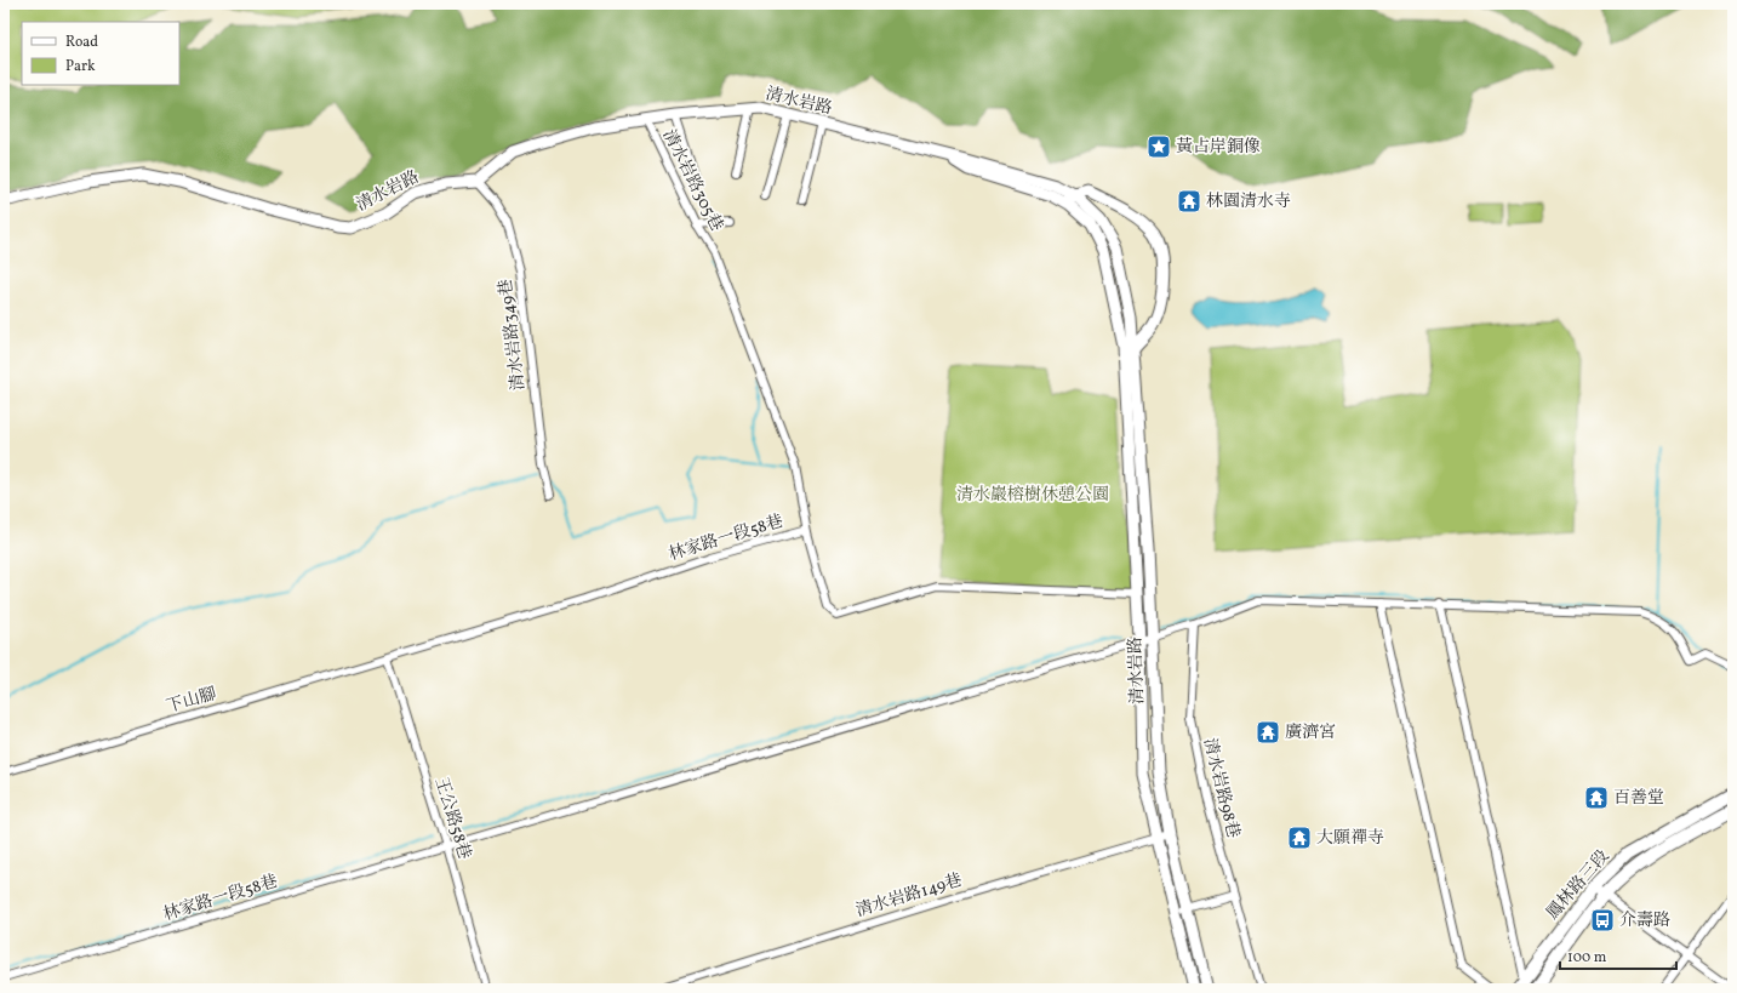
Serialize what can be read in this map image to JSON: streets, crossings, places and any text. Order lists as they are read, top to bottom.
{
  "streets": {
    "main road": ["鳳林路三段"],
    "street": [
      "清水岩路",
      "清水岩路305巷",
      "清水岩路349巷",
      "林家路一段58巷",
      "下山腳",
      "清水岩路98巷",
      "王公路58巷",
      "清水岩路149巷"
    ]
  },
  "crossings": [
    ["清水岩路", "清水岩路305巷"],
    ["清水岩路", "清水岩路349巷"],
    ["清水岩路", "林家路一段58巷"],
    ["清水岩路", "清水岩路149巷"],
    ["清水岩路305巷", "林家路一段58巷"],
    ["林家路一段58巷", "下山腳"],
    ["林家路一段58巷", "清水岩路98巷"],
    ["林家路一段58巷", "王公路58巷"],
    ["下山腳", "王公路58巷"]
  ],
  "parks": ["清水巖榕樹休憩公園"],
  "places": {
    "place": ["黃占岸銅像"],
    "temple": [
      "林園清水寺",
      "廣濟宮",
      "百善堂",
      "大願禪寺"
    ],
    "bus stop": ["介壽路"]
  },
  "legend": ["Road", "Park"],
  "scale_bar": "100 m"
}
